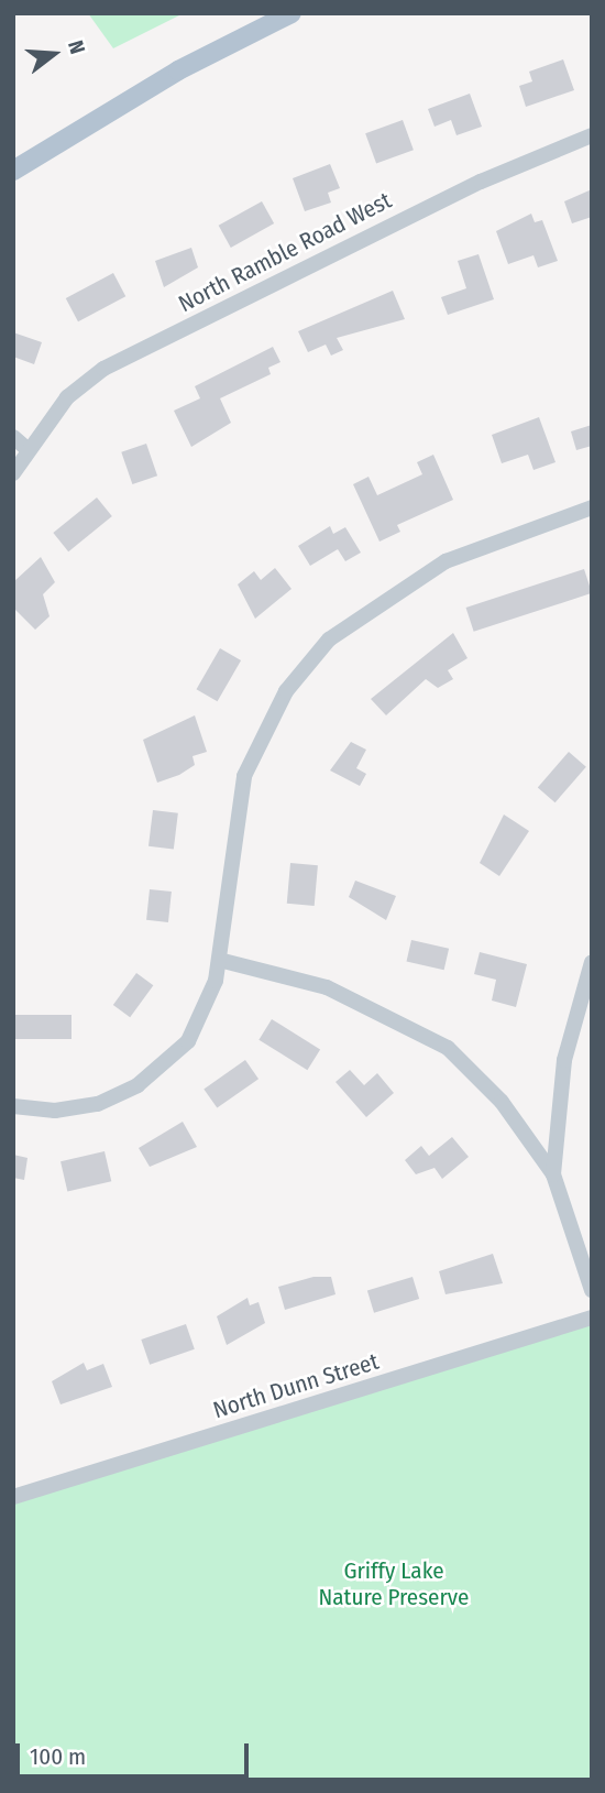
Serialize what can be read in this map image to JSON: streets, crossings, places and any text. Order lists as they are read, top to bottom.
{
  "streets": {
    "street": ["North Ramble Road West", "North Dunn Street"]
  },
  "parks": ["Griffy Lake Nature Preserve"],
  "scale_bar": "100 m",
  "north": "right"
}
